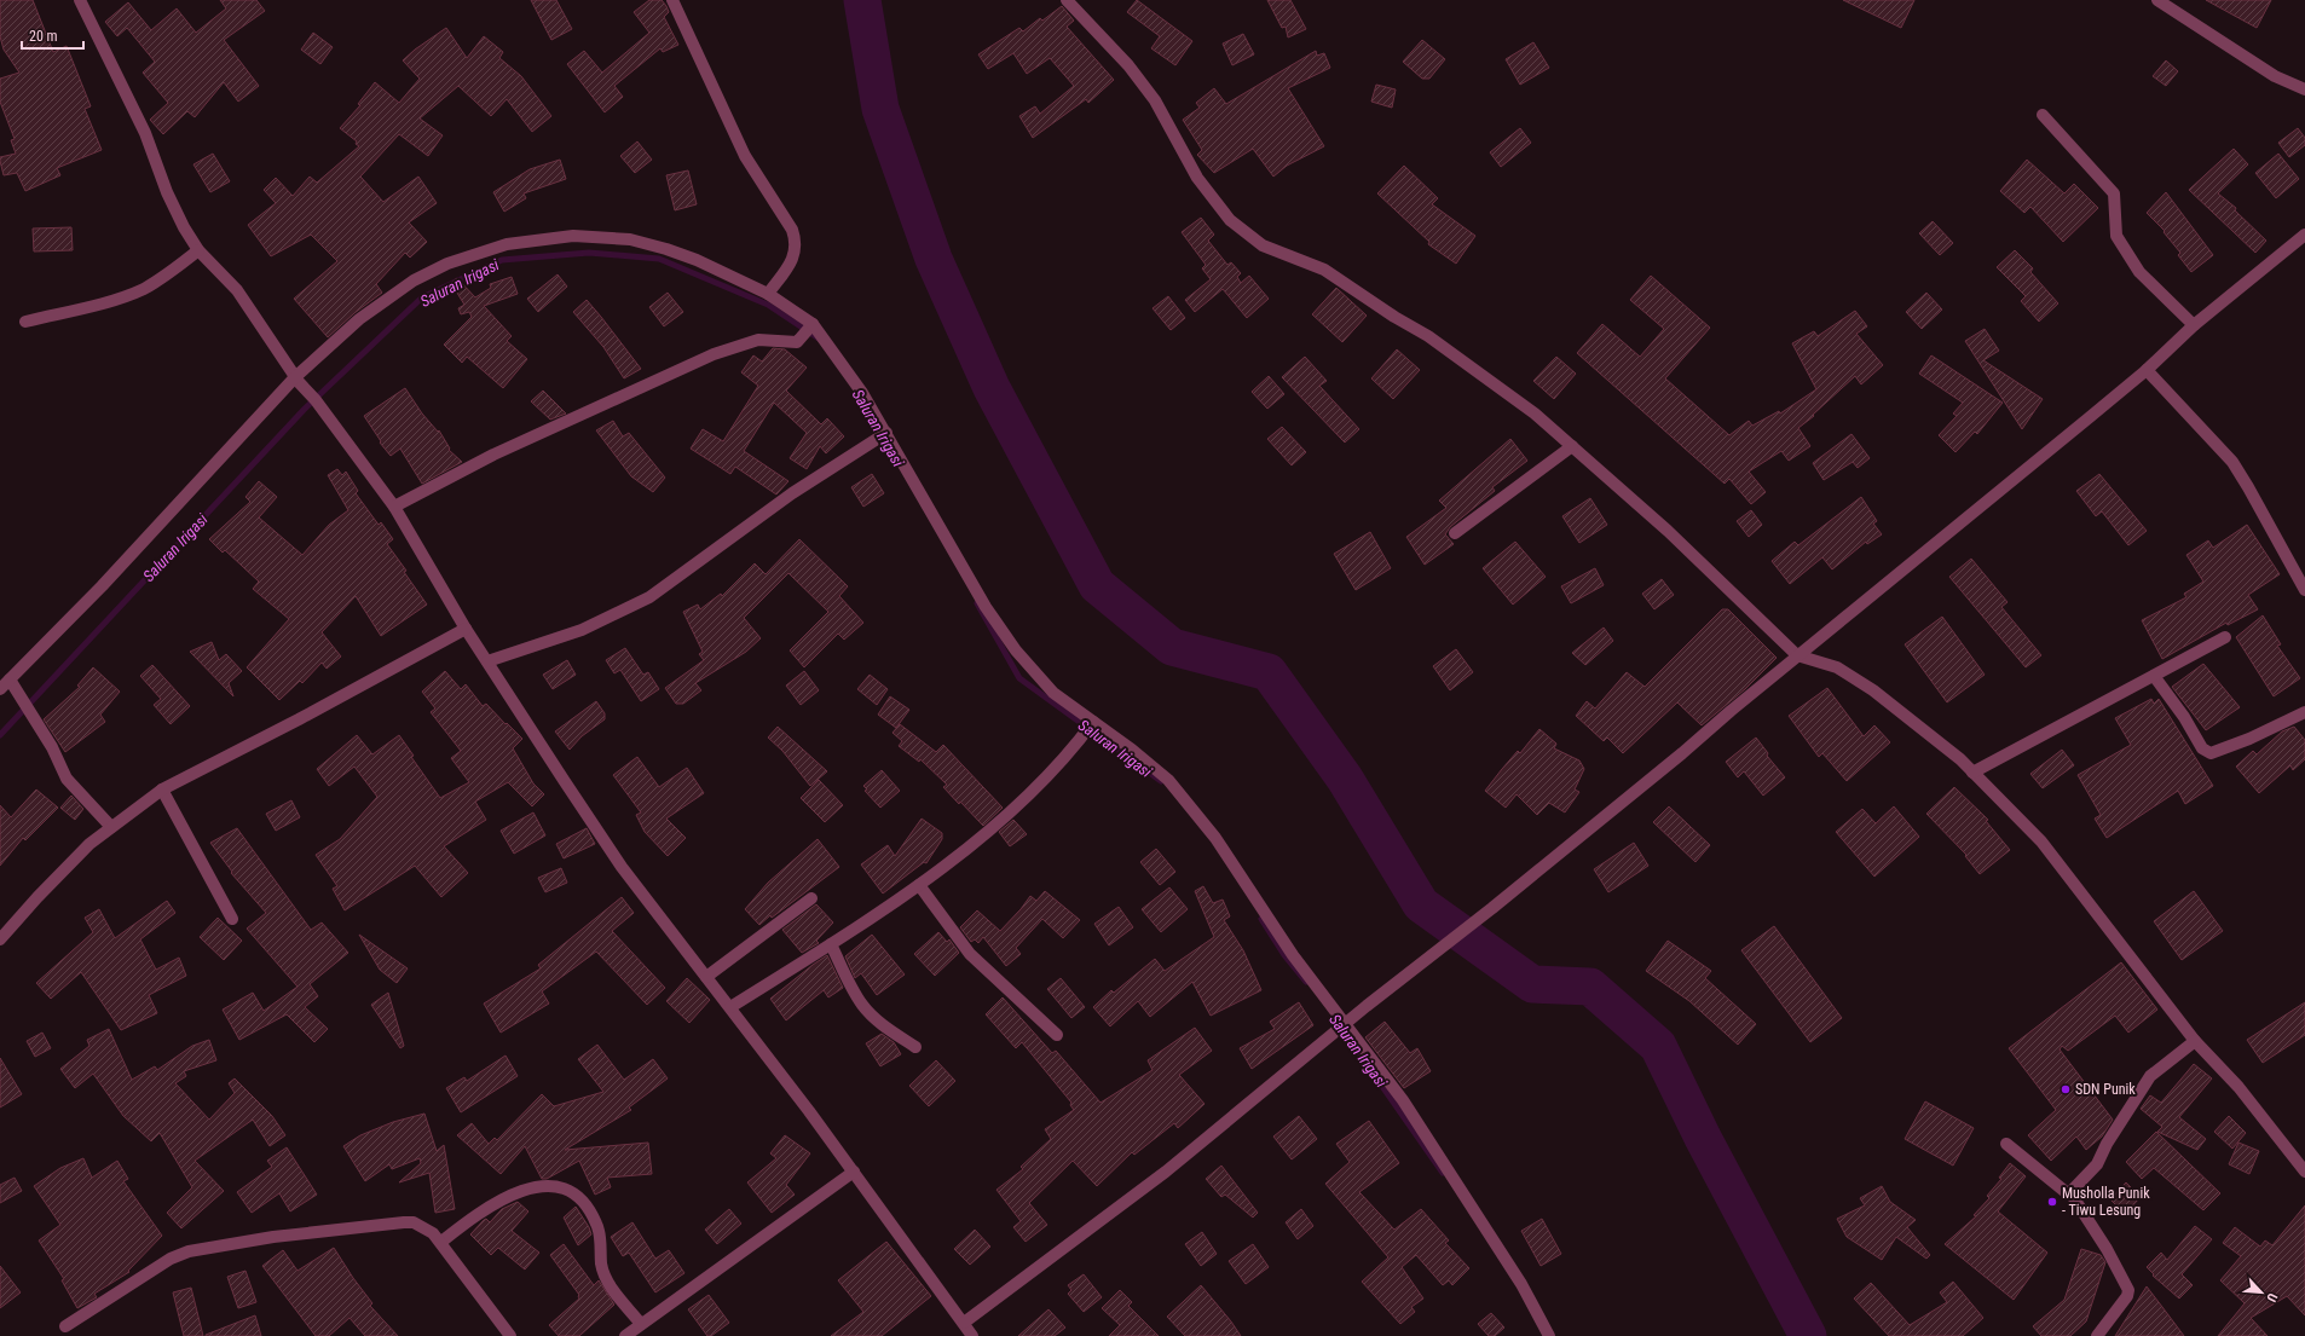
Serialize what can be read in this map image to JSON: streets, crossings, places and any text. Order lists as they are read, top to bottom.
{
  "water": ["Saluran Irigasi"],
  "places": ["SDN Punik", "Musholla Punik - Tiwu Lesung"],
  "scale_bar": "20 m",
  "north": "bottom right"
}
